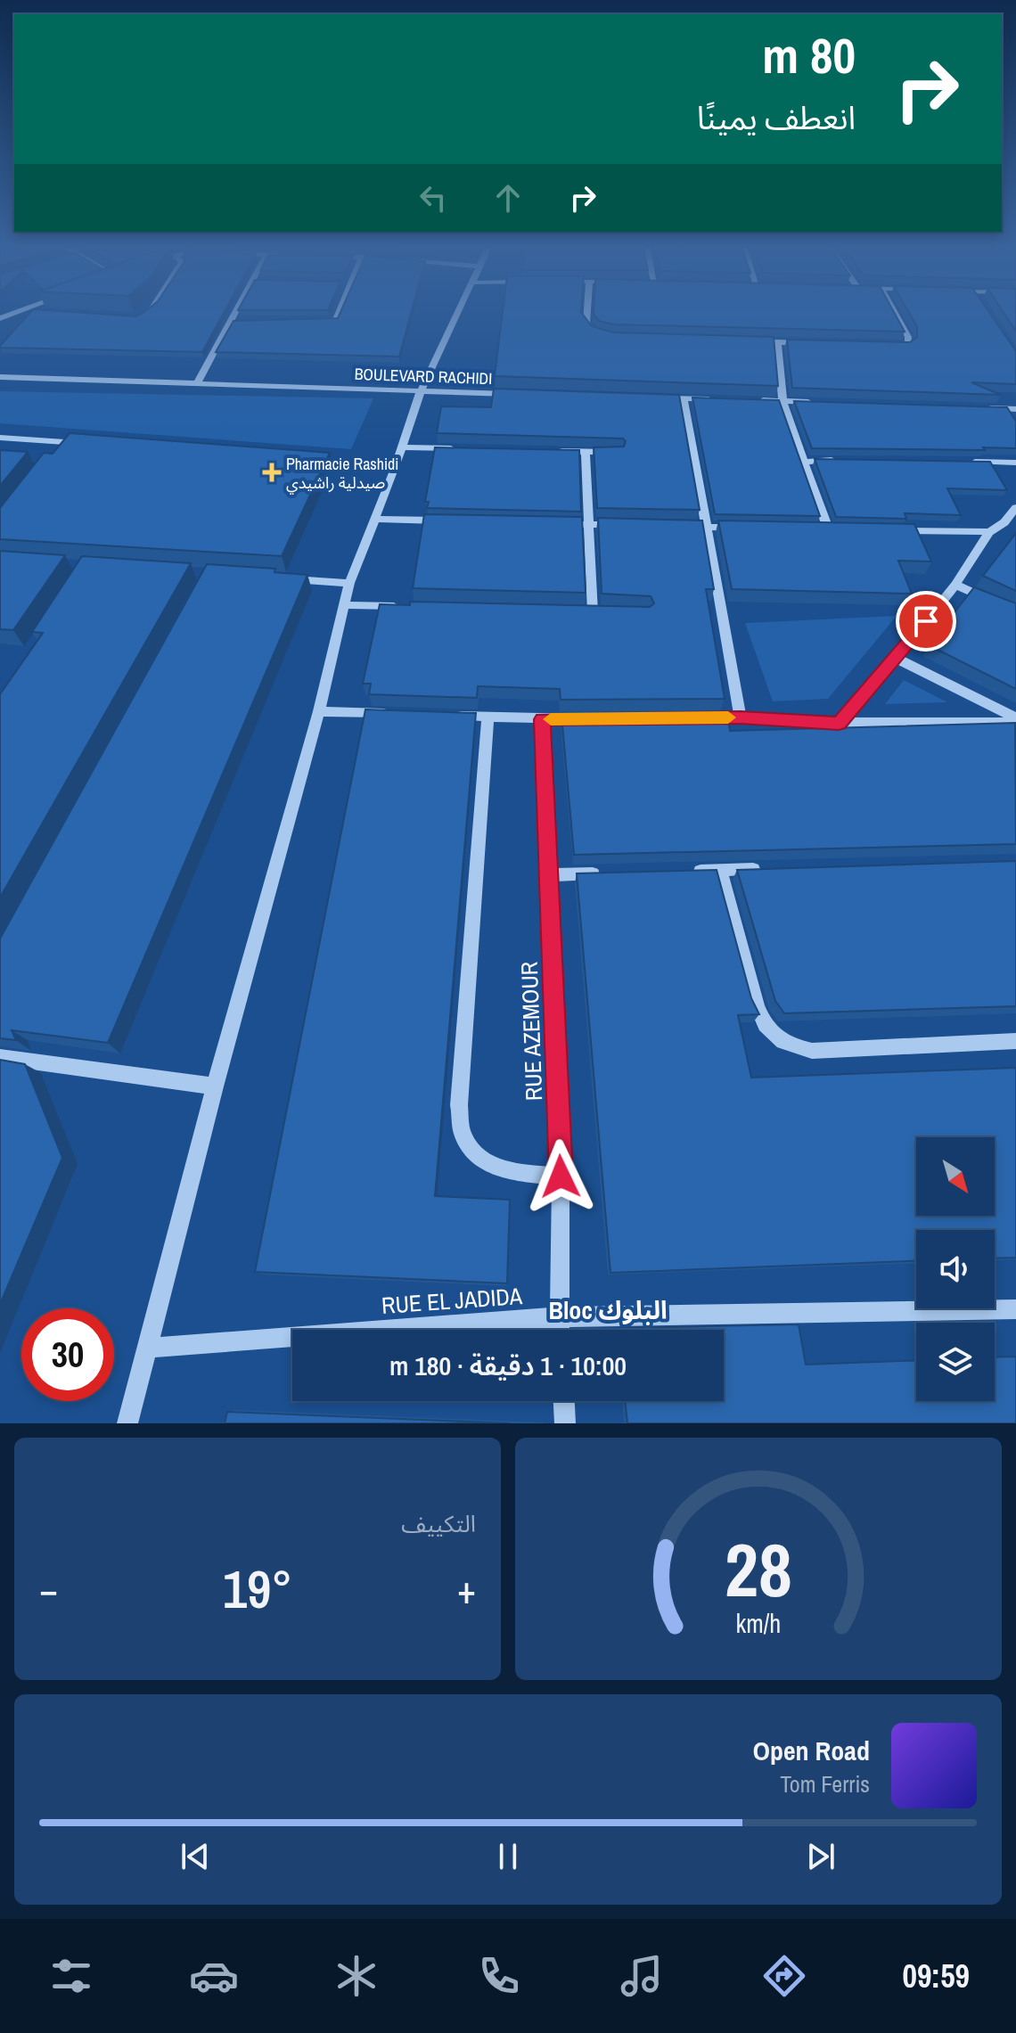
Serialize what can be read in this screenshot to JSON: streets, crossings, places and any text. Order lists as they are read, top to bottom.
{
  "streets": {
    "street": ["BOULEVARD RACHIDI", "RUE AZEMOUR", "RUE EL JADIDA"]
  },
  "crossings": [
    ["RUE AZEMOUR", "RUE EL JADIDA"]
  ],
  "districts": ["Bloc البلوك"],
  "places": {
    "health": ["Pharmacie Rashidi صيدلية راشيدي"]
  },
  "north": "bottom right",
  "page": {
    "turn": ["80 m", "انعطف يمينًا"],
    "limit": "30",
    "trip": "10:00 · 1 دقيقة · 180 m",
    "tile": "التكييف",
    "heat": ["−", "19°", "+"],
    "song": ["Open Road", "Tom Ferris"],
    "tabs": "09:59",
    "gauge": ["28", "km/h"]
  }
}
